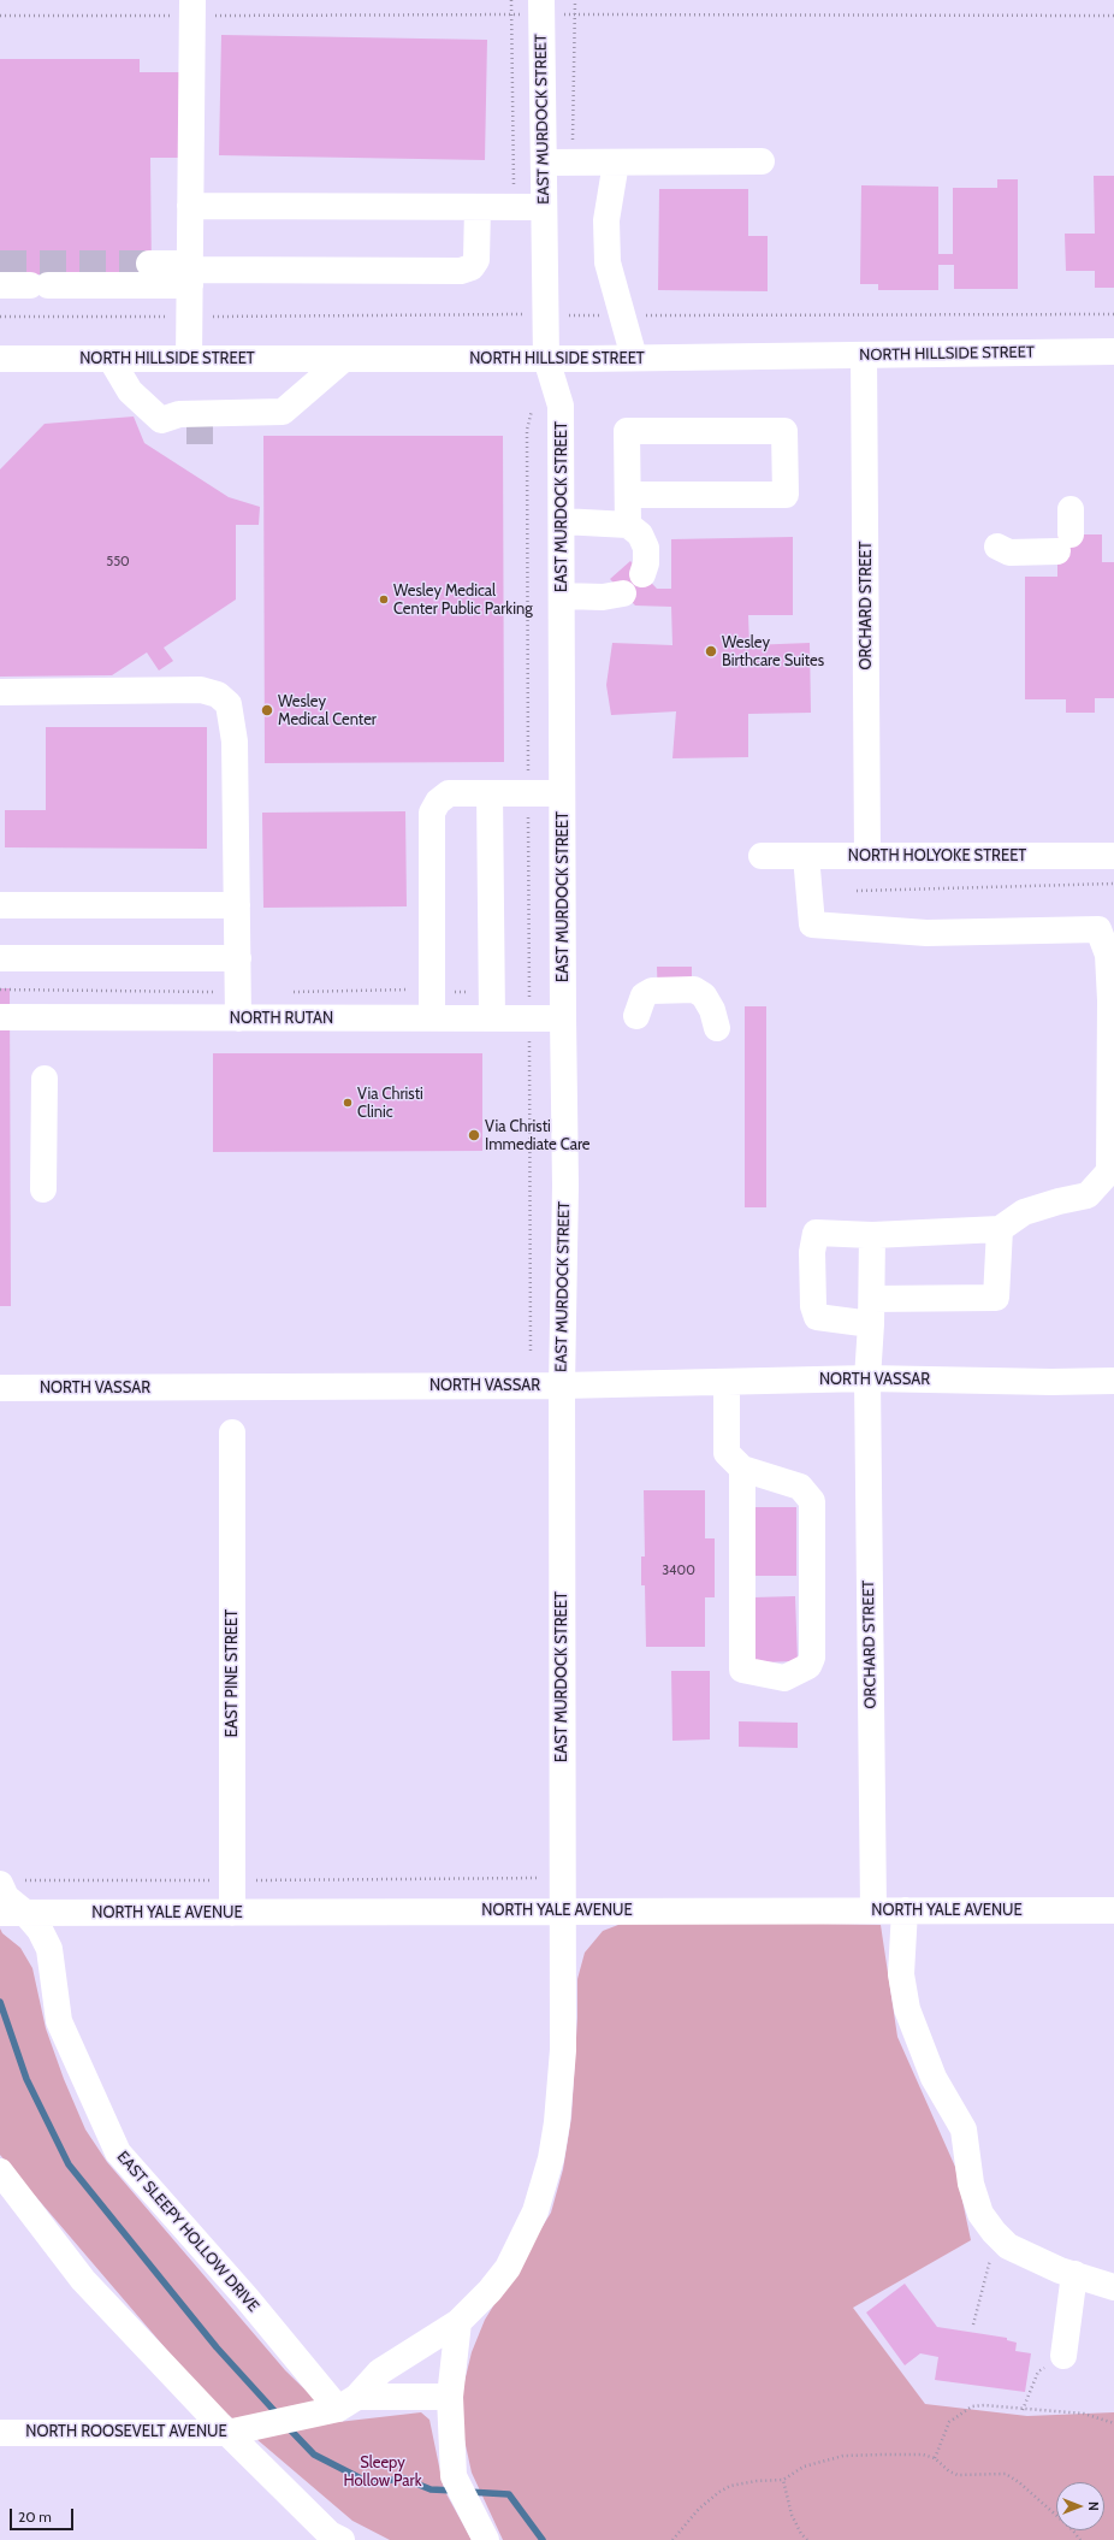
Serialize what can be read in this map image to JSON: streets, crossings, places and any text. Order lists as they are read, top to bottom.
{
  "streets": {
    "street": [
      "EAST MURDOCK STREET",
      "NORTH HILLSIDE STREET",
      "ORCHARD STREET",
      "NORTH HOLYOKE STREET",
      "NORTH RUTAN",
      "NORTH VASSAR",
      "EAST PINE STREET",
      "NORTH YALE AVENUE",
      "EAST SLEEPY HOLLOW DRIVE",
      "NORTH ROOSEVELT AVENUE"
    ]
  },
  "crossings": [
    ["EAST MURDOCK STREET", "NORTH HILLSIDE STREET"],
    ["EAST MURDOCK STREET", "NORTH RUTAN"],
    ["EAST MURDOCK STREET", "NORTH VASSAR"],
    ["EAST MURDOCK STREET", "NORTH YALE AVENUE"],
    ["EAST MURDOCK STREET", "EAST SLEEPY HOLLOW DRIVE"],
    ["EAST MURDOCK STREET", "NORTH ROOSEVELT AVENUE"],
    ["NORTH HILLSIDE STREET", "ORCHARD STREET"],
    ["ORCHARD STREET", "NORTH HOLYOKE STREET"],
    ["ORCHARD STREET", "NORTH VASSAR"],
    ["ORCHARD STREET", "NORTH YALE AVENUE"],
    ["EAST PINE STREET", "NORTH YALE AVENUE"],
    ["NORTH YALE AVENUE", "EAST SLEEPY HOLLOW DRIVE"],
    ["EAST SLEEPY HOLLOW DRIVE", "NORTH ROOSEVELT AVENUE"]
  ],
  "parks": ["Sleepy Hollow Park"],
  "places": [
    "Wesley Medical Center Public Parking",
    "Wesley Birthcare Suites",
    "Wesley Medical Center",
    "Via Christi Clinic",
    "Via Christi Immediate Care"
  ],
  "house_numbers": ["550", "3400"],
  "scale_bar": "20 m",
  "north": "right"
}
